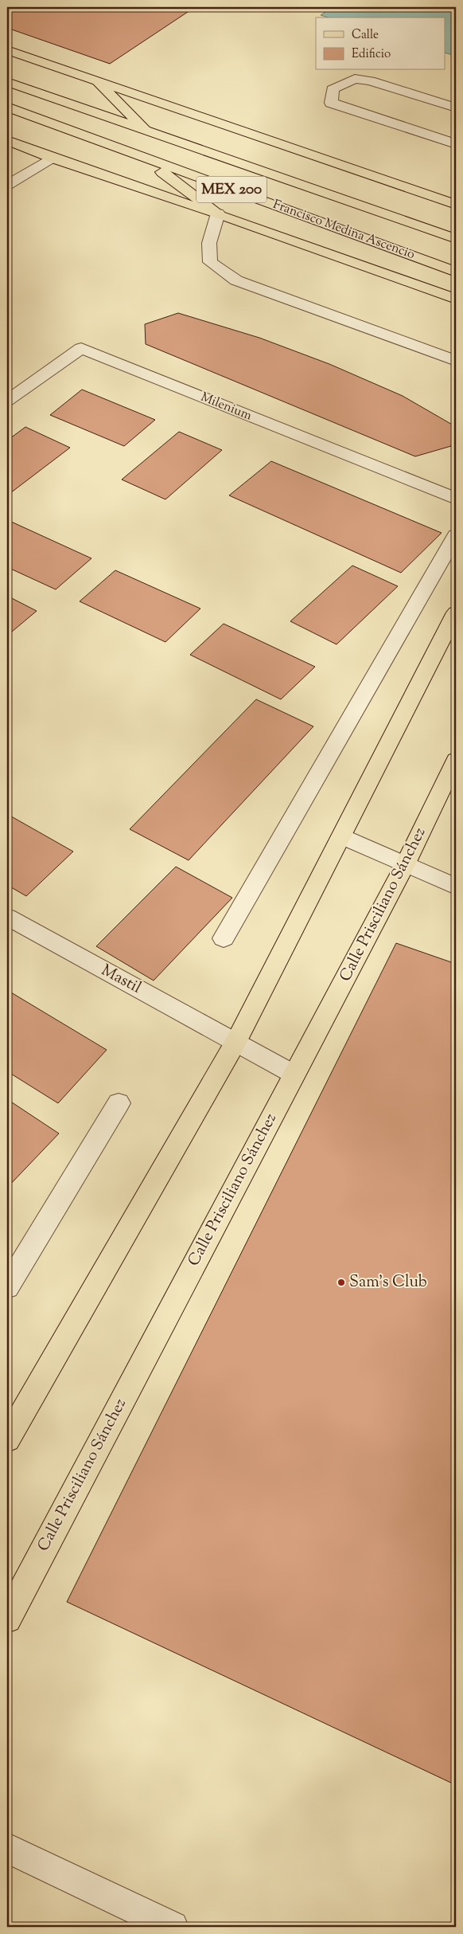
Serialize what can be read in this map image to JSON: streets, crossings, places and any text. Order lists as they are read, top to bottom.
{
  "streets": {
    "main road": ["MEX 200", "Francisco Medina Ascencio", "Calle Prisciliano Sánchez"],
    "street": ["Milenium", "Mastil"]
  },
  "crossings": [
    ["Calle Prisciliano Sánchez", "Mastil"]
  ],
  "places": ["Sam's Club"],
  "legend": ["Calle", "Edificio"]
}
